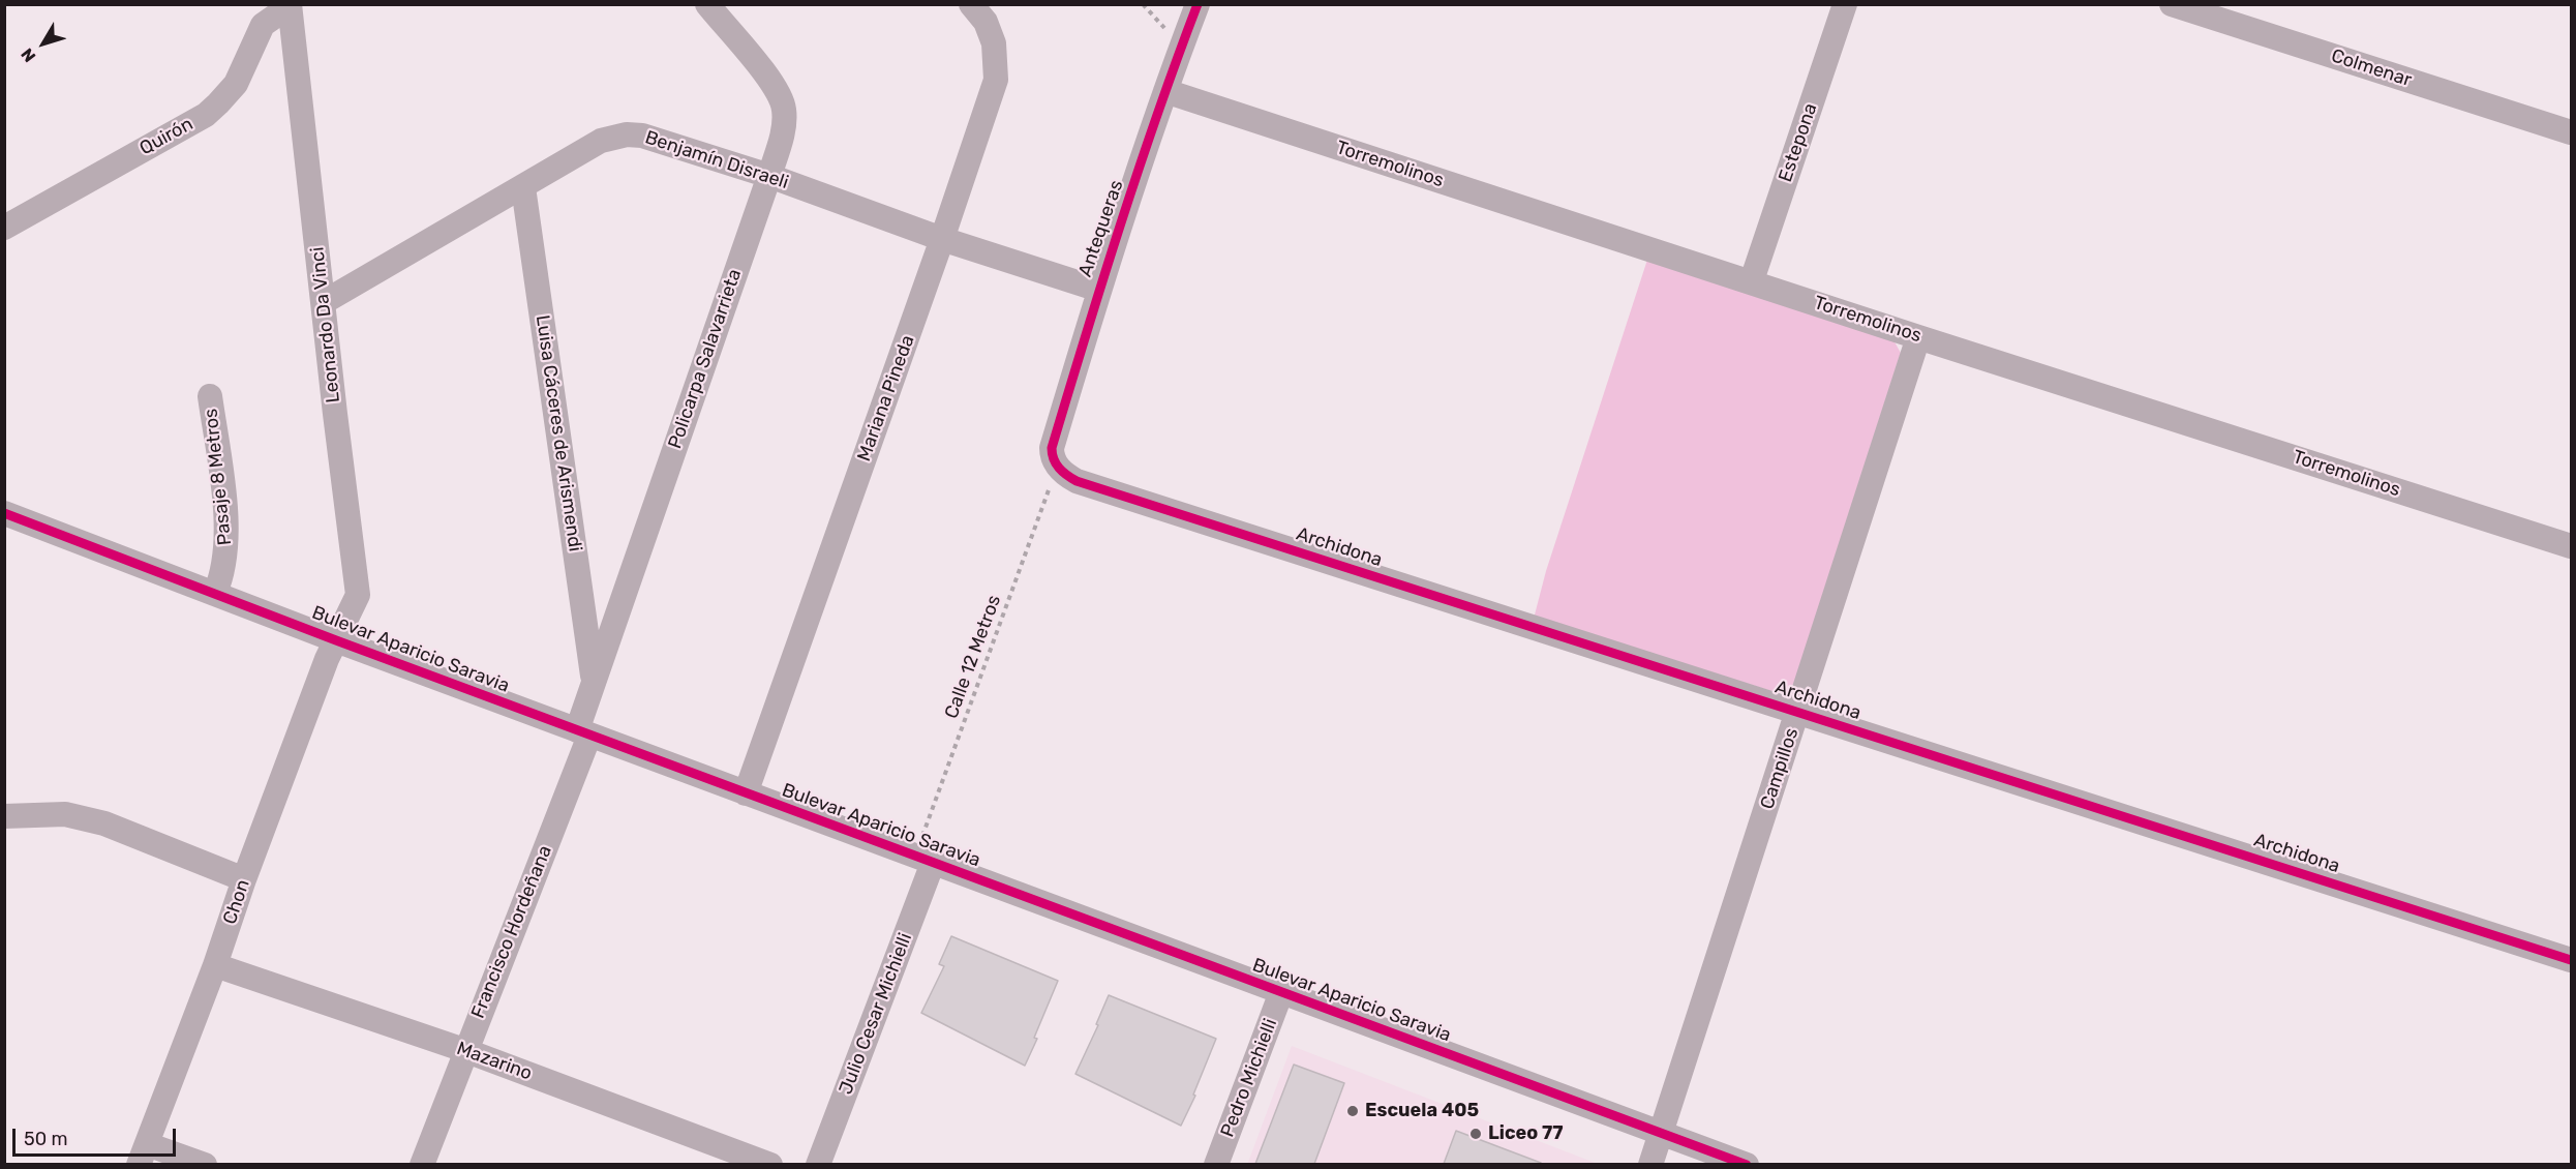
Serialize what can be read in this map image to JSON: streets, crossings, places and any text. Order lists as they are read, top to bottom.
{
  "streets": {
    "street": [
      "Colmenar",
      "Quirón",
      "Estepona",
      "Benjamín Disraeli",
      "Torremolinos",
      "Antequeras",
      "Leonardo Da Vinci",
      "Policarpa Salavarrieta",
      "Mariana Pineda",
      "Luisa Cáceres de Arismendi",
      "Pasaje 8 Metros",
      "Archidona",
      "Bulevar Aparicio Saravia",
      "Campillos",
      "Chon",
      "Francisco Hordeñana",
      "Julio Cesar Michielli",
      "Mazarino",
      "Pedro Michielli"
    ],
    "path": ["Calle 12 Metros"]
  },
  "crossings": [
    ["Quirón", "Leonardo Da Vinci"],
    ["Estepona", "Torremolinos"],
    ["Benjamín Disraeli", "Antequeras"],
    ["Benjamín Disraeli", "Leonardo Da Vinci"],
    ["Benjamín Disraeli", "Policarpa Salavarrieta"],
    ["Benjamín Disraeli", "Mariana Pineda"],
    ["Benjamín Disraeli", "Luisa Cáceres de Arismendi"],
    ["Torremolinos", "Antequeras"],
    ["Torremolinos", "Campillos"],
    ["Antequeras", "Archidona"],
    ["Antequeras", "Calle 12 Metros"],
    ["Leonardo Da Vinci", "Bulevar Aparicio Saravia"],
    ["Leonardo Da Vinci", "Chon"],
    ["Policarpa Salavarrieta", "Luisa Cáceres de Arismendi"],
    ["Policarpa Salavarrieta", "Bulevar Aparicio Saravia"],
    ["Policarpa Salavarrieta", "Francisco Hordeñana"],
    ["Mariana Pineda", "Bulevar Aparicio Saravia"],
    ["Pasaje 8 Metros", "Bulevar Aparicio Saravia"],
    ["Archidona", "Calle 12 Metros"],
    ["Archidona", "Campillos"],
    ["Bulevar Aparicio Saravia", "Calle 12 Metros"],
    ["Bulevar Aparicio Saravia", "Campillos"],
    ["Bulevar Aparicio Saravia", "Chon"],
    ["Bulevar Aparicio Saravia", "Francisco Hordeñana"],
    ["Bulevar Aparicio Saravia", "Julio Cesar Michielli"],
    ["Bulevar Aparicio Saravia", "Pedro Michielli"],
    ["Calle 12 Metros", "Julio Cesar Michielli"],
    ["Chon", "Mazarino"],
    ["Francisco Hordeñana", "Mazarino"]
  ],
  "places": ["Escuela 405", "Liceo 77"],
  "scale_bar": "50 m",
  "north": "bottom left"
}
